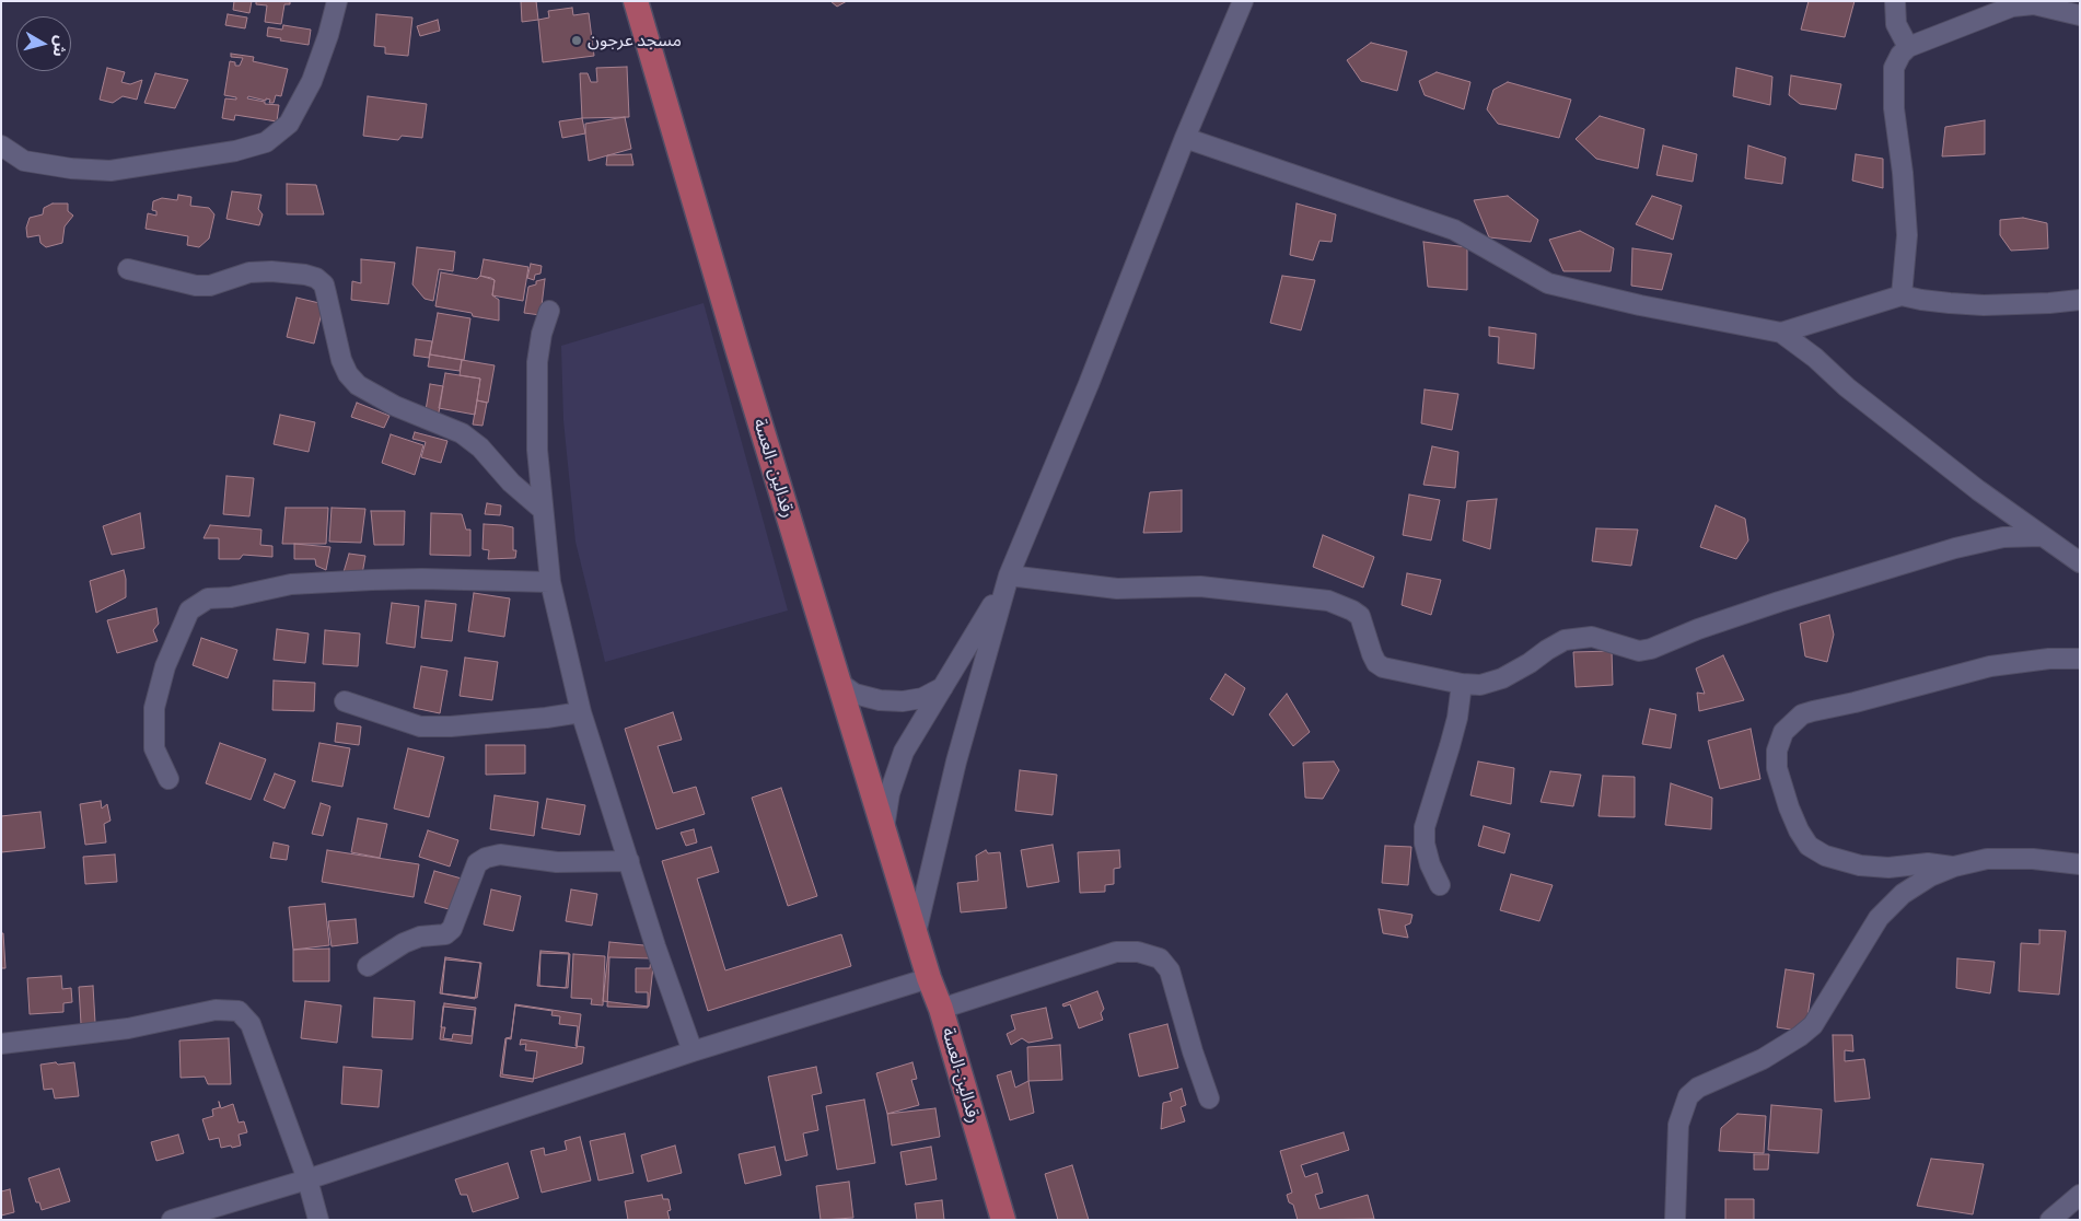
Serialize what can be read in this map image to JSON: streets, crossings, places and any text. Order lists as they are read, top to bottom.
{
  "streets": {
    "main road": ["رقدالين -العسة", "رقدالين-العسة"]
  },
  "crossings": [
    ["رقدالين -العسة", "رقدالين-العسة"]
  ],
  "places": ["مسجد عرجون"],
  "north": "right"
}
